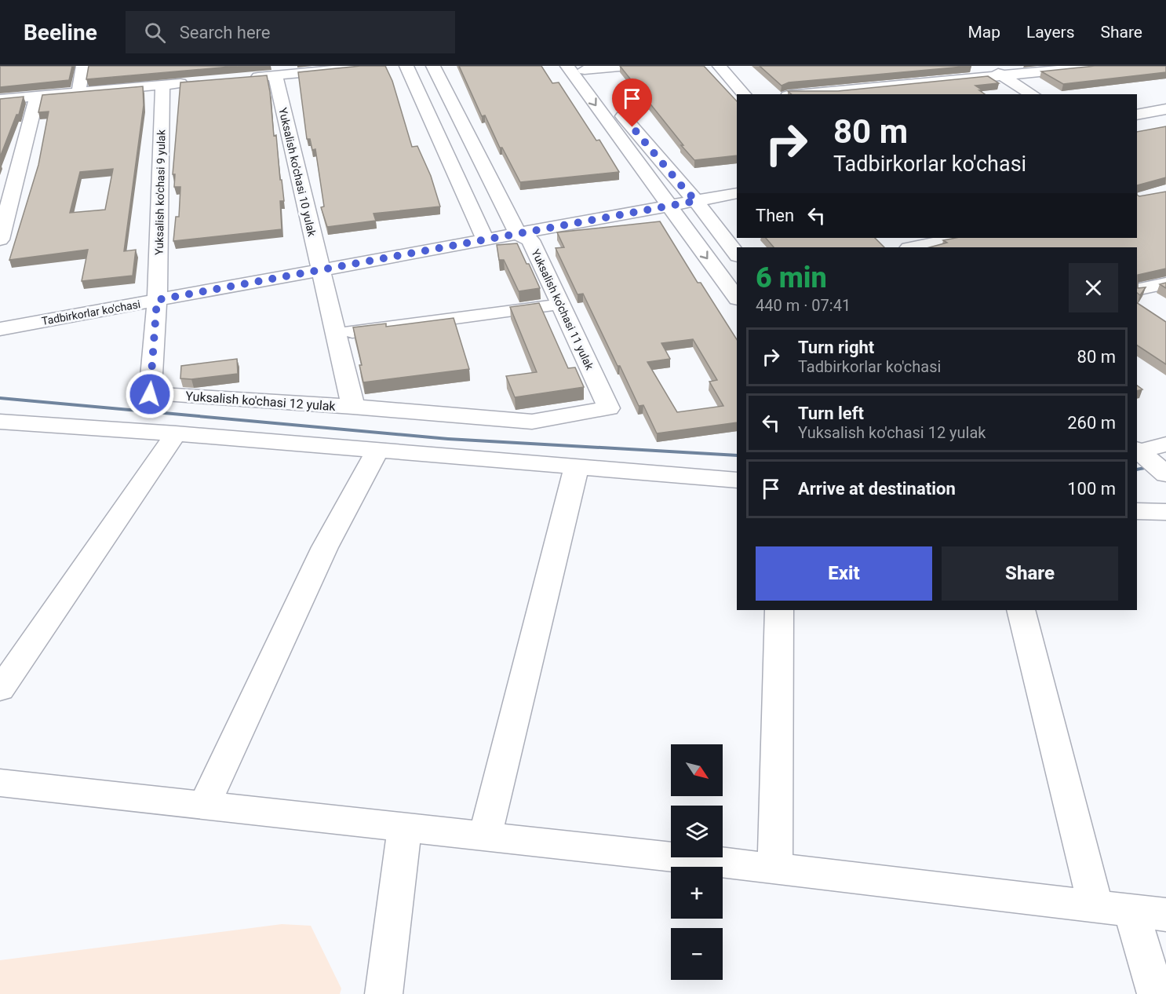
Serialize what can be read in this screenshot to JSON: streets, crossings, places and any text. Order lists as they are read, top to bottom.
{
  "streets": {
    "street": [
      "Yuksalish ko'chasi 10 yulak",
      "Yuksalish ko'chasi 9 yulak",
      "Yuksalish ko'chasi 11 yulak",
      "Tadbirkorlar ko'chasi",
      "Yuksalish ko'chasi 12 yulak"
    ]
  },
  "crossings": [
    ["Yuksalish ko'chasi 10 yulak", "Tadbirkorlar ko'chasi"],
    ["Yuksalish ko'chasi 10 yulak", "Yuksalish ko'chasi 12 yulak"],
    ["Yuksalish ko'chasi 9 yulak", "Tadbirkorlar ko'chasi"],
    ["Yuksalish ko'chasi 9 yulak", "Yuksalish ko'chasi 12 yulak"],
    ["Yuksalish ko'chasi 11 yulak", "Tadbirkorlar ko'chasi"],
    ["Yuksalish ko'chasi 11 yulak", "Yuksalish ko'chasi 12 yulak"],
    ["Tadbirkorlar ko'chasi", "Yuksalish ko'chasi 12 yulak"]
  ],
  "north": "bottom right",
  "page": {
    "header": "Beeline",
    "search": "Search here",
    "nav": ["Map", "Layers", "Share"],
    "turn": ["80 m", "Tadbirkorlar ko'chasi"],
    "then": "Then",
    "heading": ["6 min", "440 m · 07:41"],
    "list": [
      {
        "name": "Turn right",
        "note": "Tadbirkorlar ko'chasi",
        "value": "80 m"
      },
      {
        "name": "Turn left",
        "note": "Yuksalish ko'chasi 12 yulak",
        "value": "260 m"
      },
      {
        "name": "Arrive at destination",
        "value": "100 m"
      }
    ],
    "buttons": ["Exit", "Share"],
    "map_buttons": ["+", "−"]
  }
}
